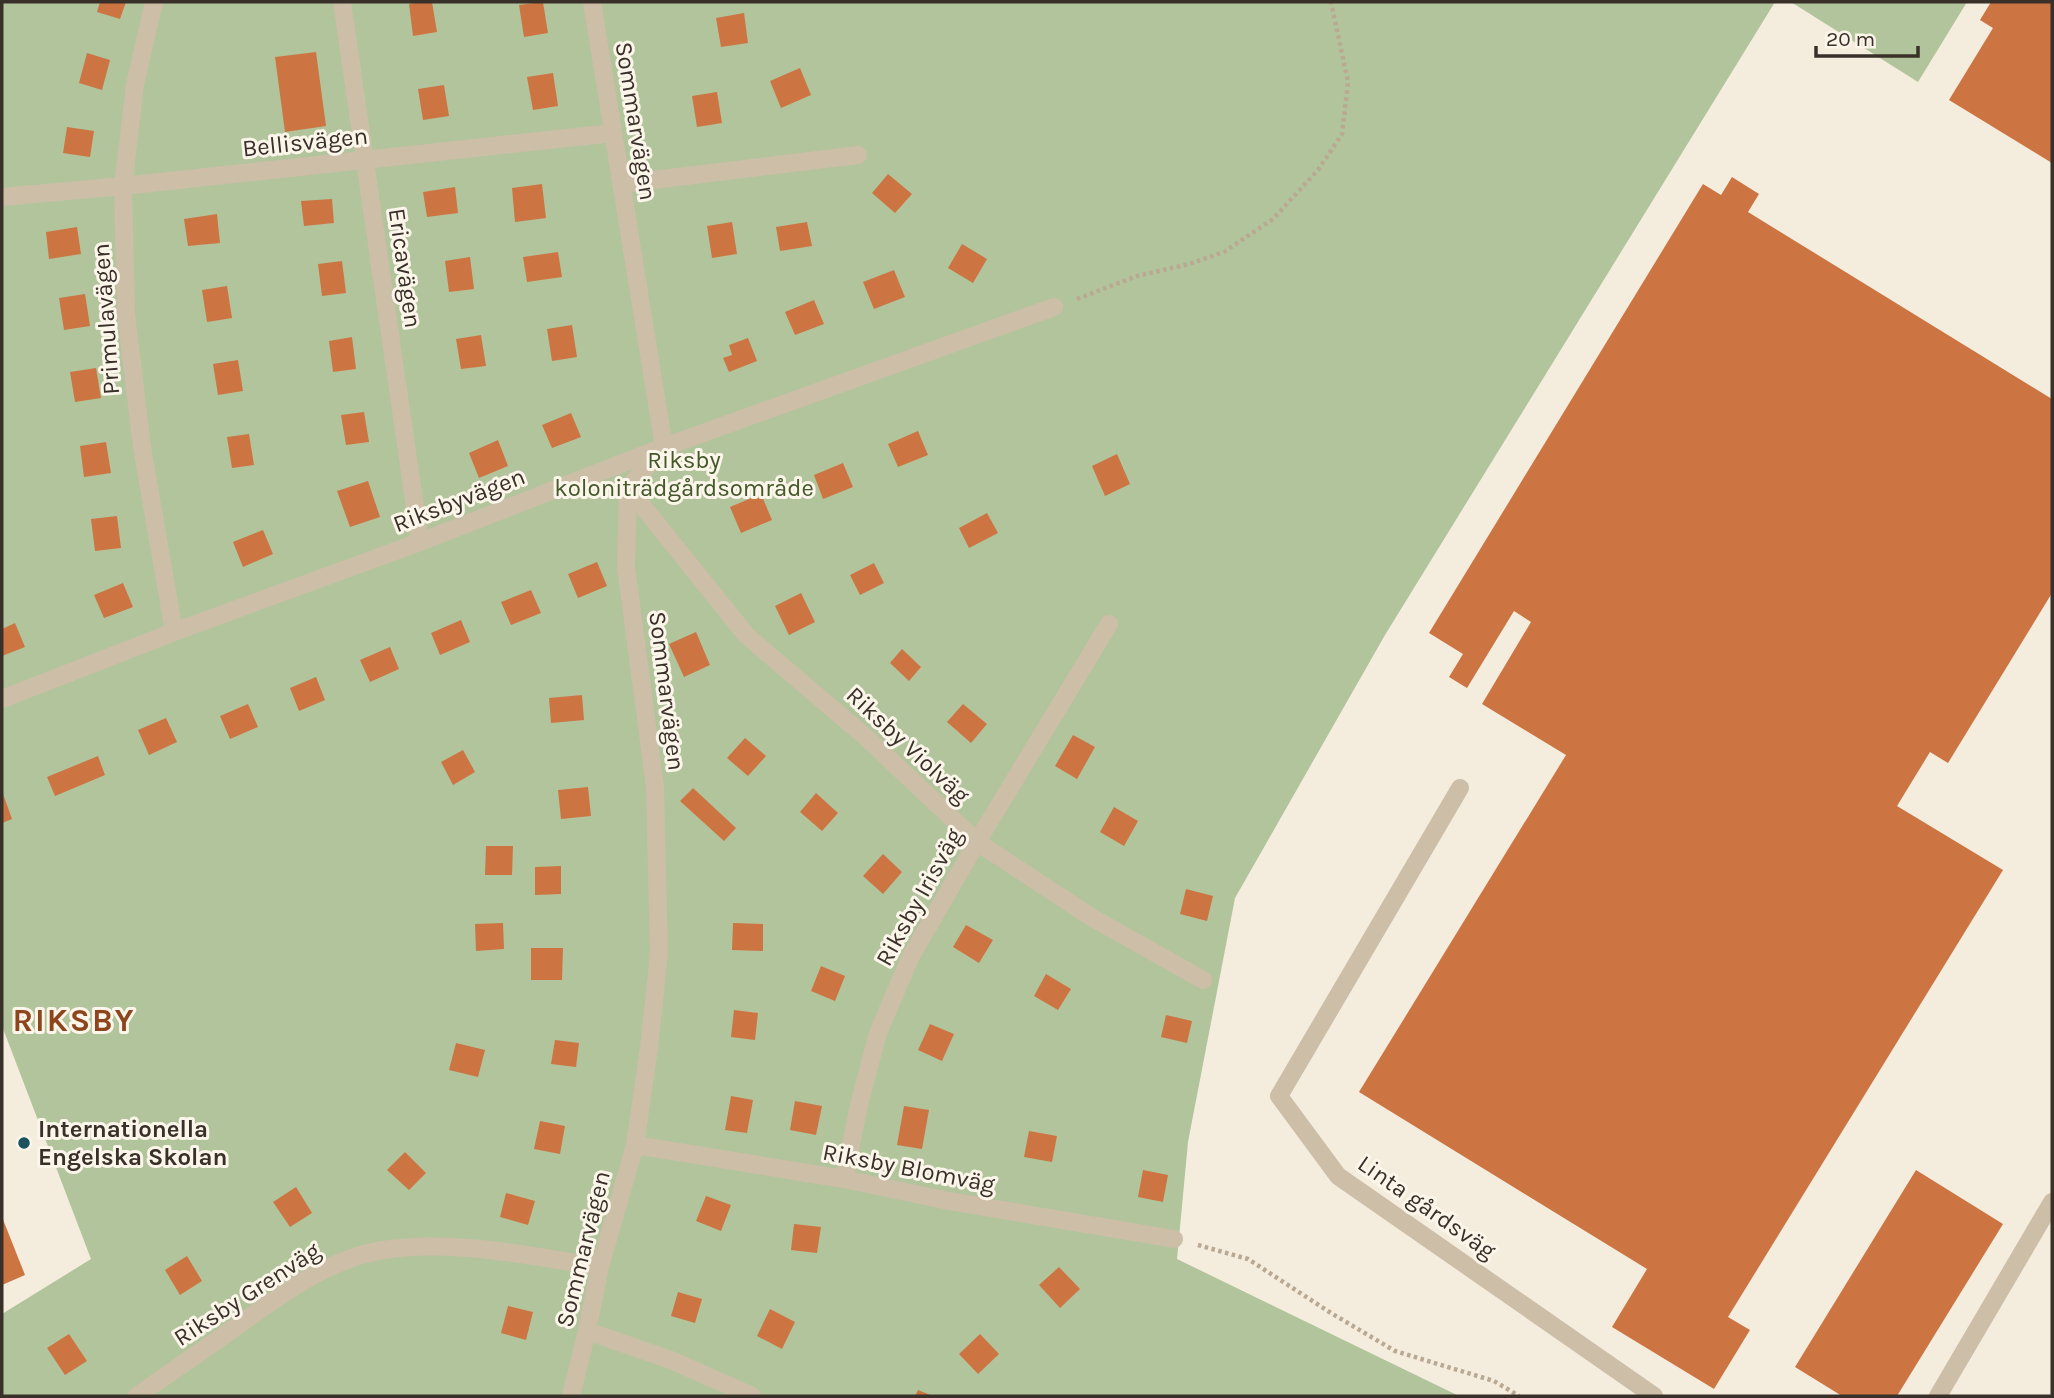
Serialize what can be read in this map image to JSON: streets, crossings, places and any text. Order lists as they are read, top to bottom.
{
  "streets": {
    "street": [
      "Sommarvägen",
      "Bellisvägen",
      "Ericavägen",
      "Primulavägen",
      "Riksbyvägen",
      "Riksby Violväg",
      "Riksby Irisväg",
      "Riksby Blomväg",
      "Linta gårdsväg",
      "Riksby Grenväg"
    ]
  },
  "crossings": [
    ["Sommarvägen", "Bellisvägen"],
    ["Sommarvägen", "Riksbyvägen"],
    ["Sommarvägen", "Riksby Violväg"],
    ["Sommarvägen", "Riksby Blomväg"],
    ["Sommarvägen", "Riksby Grenväg"],
    ["Bellisvägen", "Ericavägen"],
    ["Bellisvägen", "Primulavägen"],
    ["Ericavägen", "Riksbyvägen"],
    ["Primulavägen", "Riksbyvägen"],
    ["Riksby Violväg", "Riksby Irisväg"],
    ["Riksby Irisväg", "Riksby Blomväg"]
  ],
  "districts": ["RIKSBY"],
  "parks": ["Riksby koloniträdgårdsområde"],
  "places": ["Internationella Engelska Skolan"],
  "scale_bar": "20 m"
}
